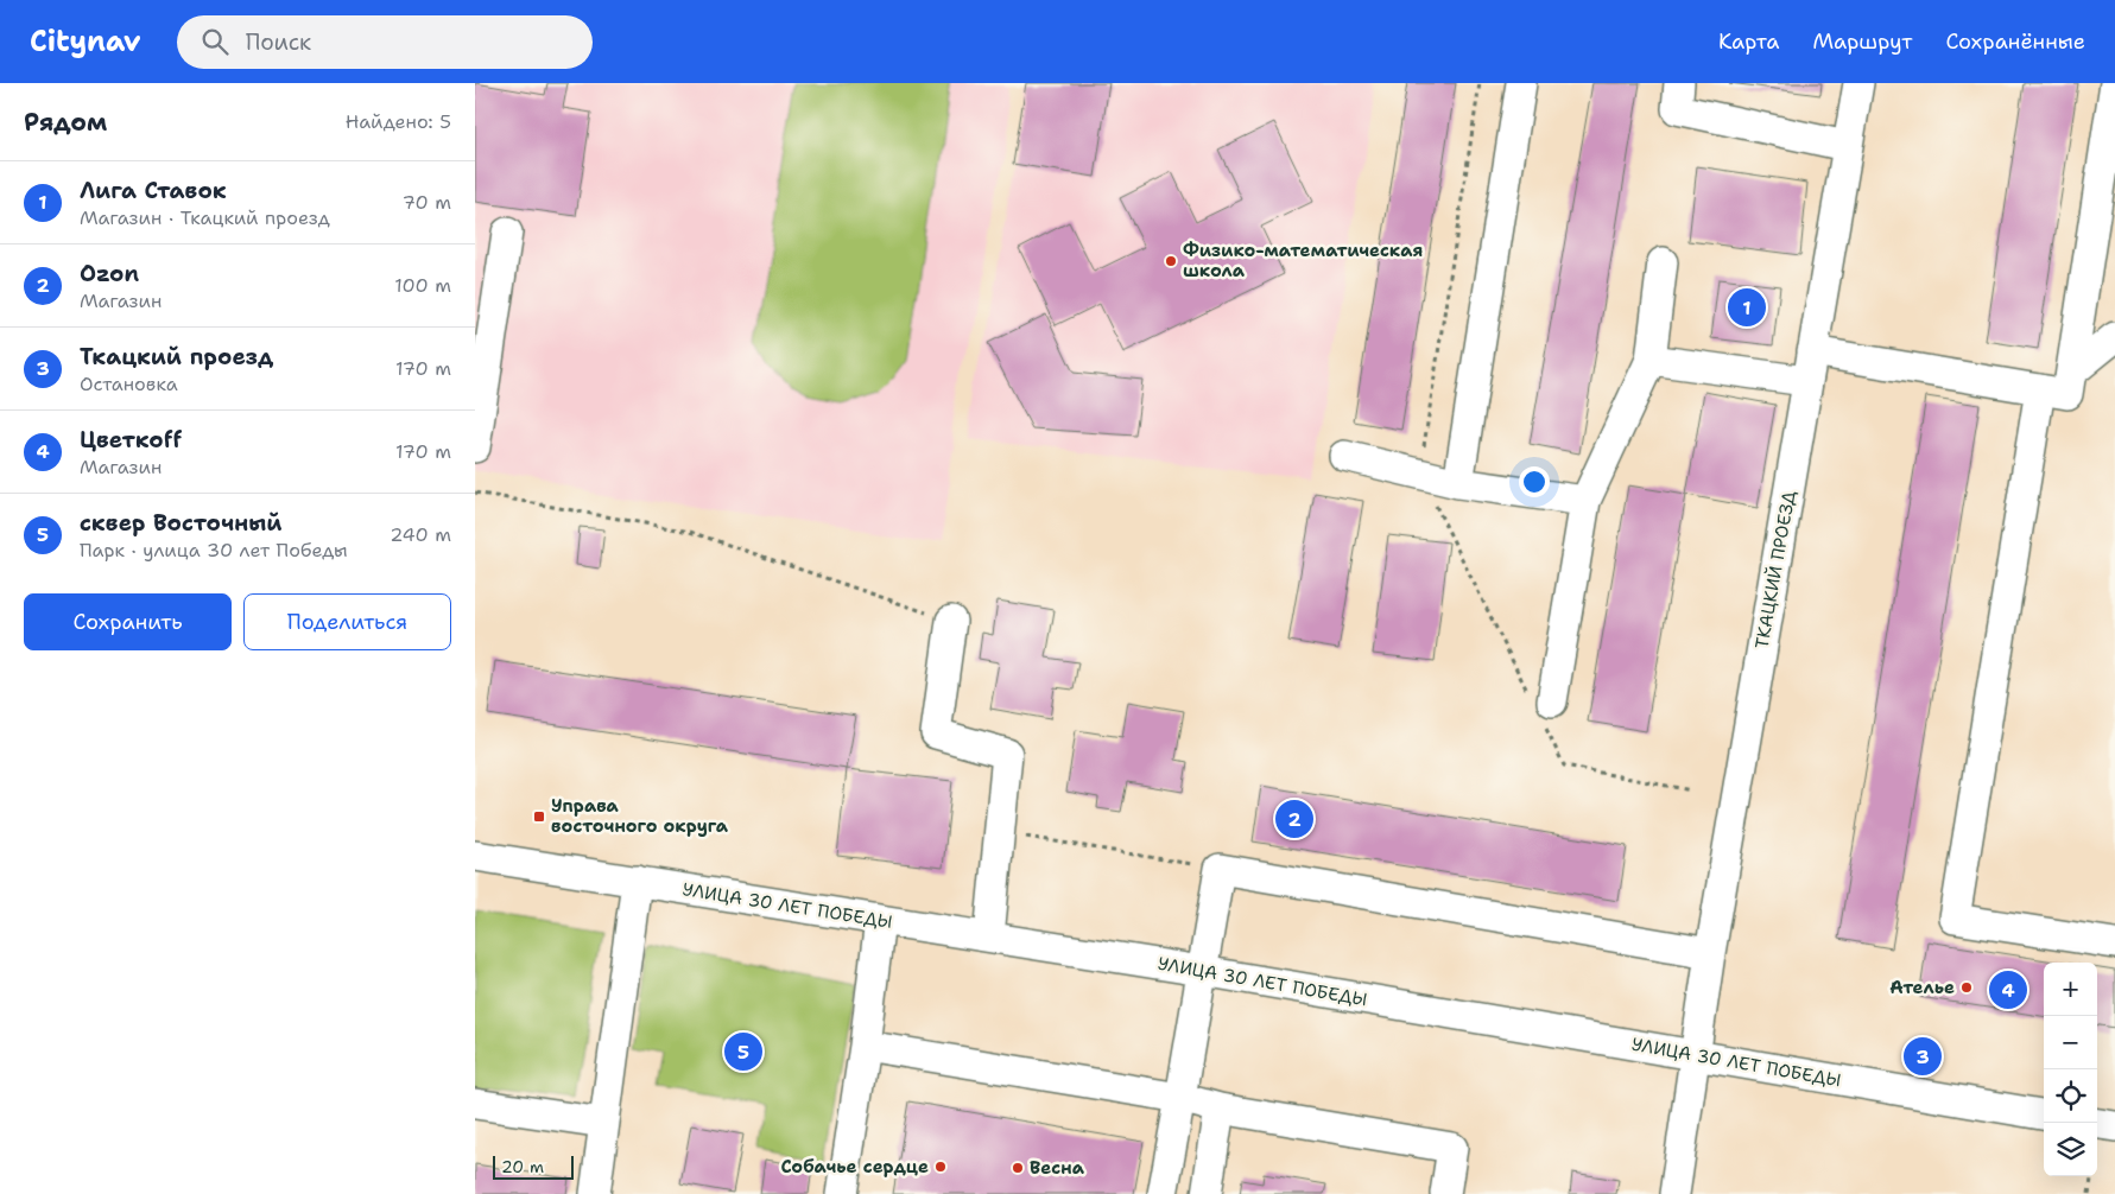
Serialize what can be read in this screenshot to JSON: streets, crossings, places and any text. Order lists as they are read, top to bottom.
{
  "streets": {
    "street": ["ТКАЦКИЙ ПРОЕЗД", "УЛИЦА 30 ЛЕТ ПОБЕДЫ"]
  },
  "crossings": [
    ["ТКАЦКИЙ ПРОЕЗД", "УЛИЦА 30 ЛЕТ ПОБЕДЫ"]
  ],
  "places": {
    "other": [
      "Физико-математическая школа",
      "Ателье",
      "Собачье сердце",
      "Весна"
    ],
    "transit": ["Управа восточного округа"]
  },
  "scale_bar": "20 m",
  "page": {
    "header": "Citynav",
    "search": "Поиск",
    "nav": ["Карта", "Маршрут", "Сохранённые"],
    "heading": ["Рядом", "Найдено: 5"],
    "list": [
      {
        "mark": "1",
        "name": "Лига Ставок",
        "note": "Магазин · Ткацкий проезд",
        "value": "70 m"
      },
      {
        "mark": "2",
        "name": "Ozon",
        "note": "Магазин",
        "value": "100 m"
      },
      {
        "mark": "3",
        "name": "Ткацкий проезд",
        "note": "Остановка",
        "value": "170 m"
      },
      {
        "mark": "4",
        "name": "Цветкоff",
        "note": "Магазин",
        "value": "170 m"
      },
      {
        "mark": "5",
        "name": "сквер Восточный",
        "note": "Парк · улица 30 лет Победы",
        "value": "240 m"
      }
    ],
    "pins": [
      "1",
      "2",
      "4",
      "5",
      "3"
    ],
    "buttons": ["Сохранить", "Поделиться"],
    "map_buttons": ["+", "−"],
    "scale": "20 m"
  }
}
